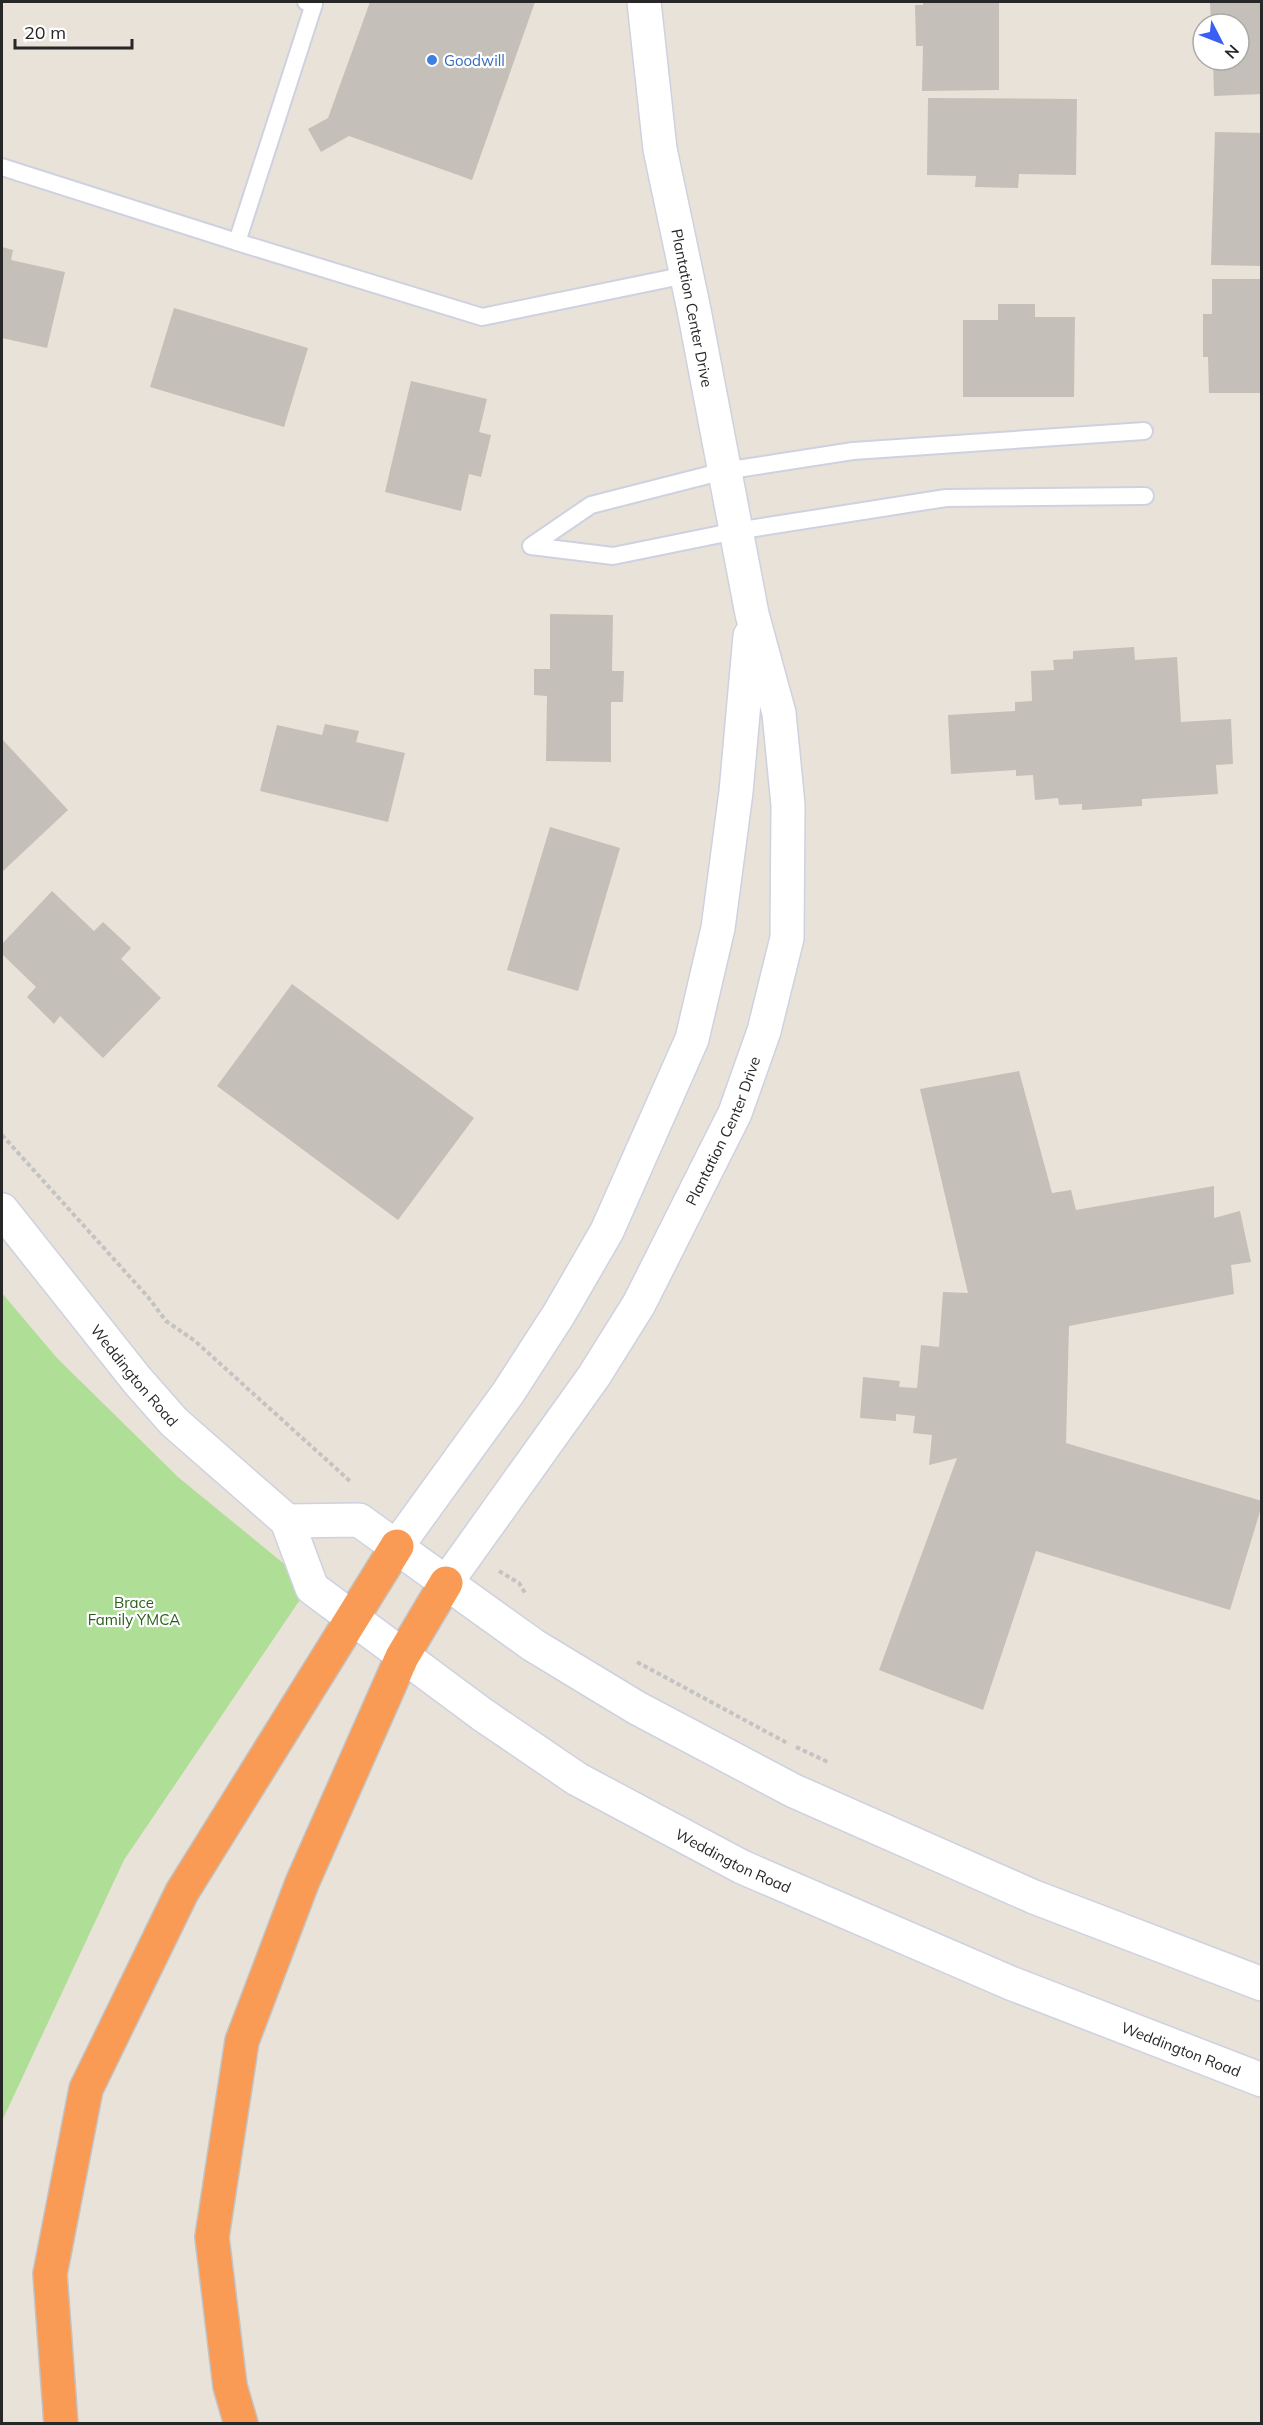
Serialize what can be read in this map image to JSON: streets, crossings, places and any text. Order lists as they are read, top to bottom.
{
  "streets": {
    "street": ["Plantation Center Drive", "Weddington Road"]
  },
  "parks": ["Brace Family YMCA"],
  "places": ["Goodwill"],
  "scale_bar": "20 m",
  "north": "bottom right"
}
